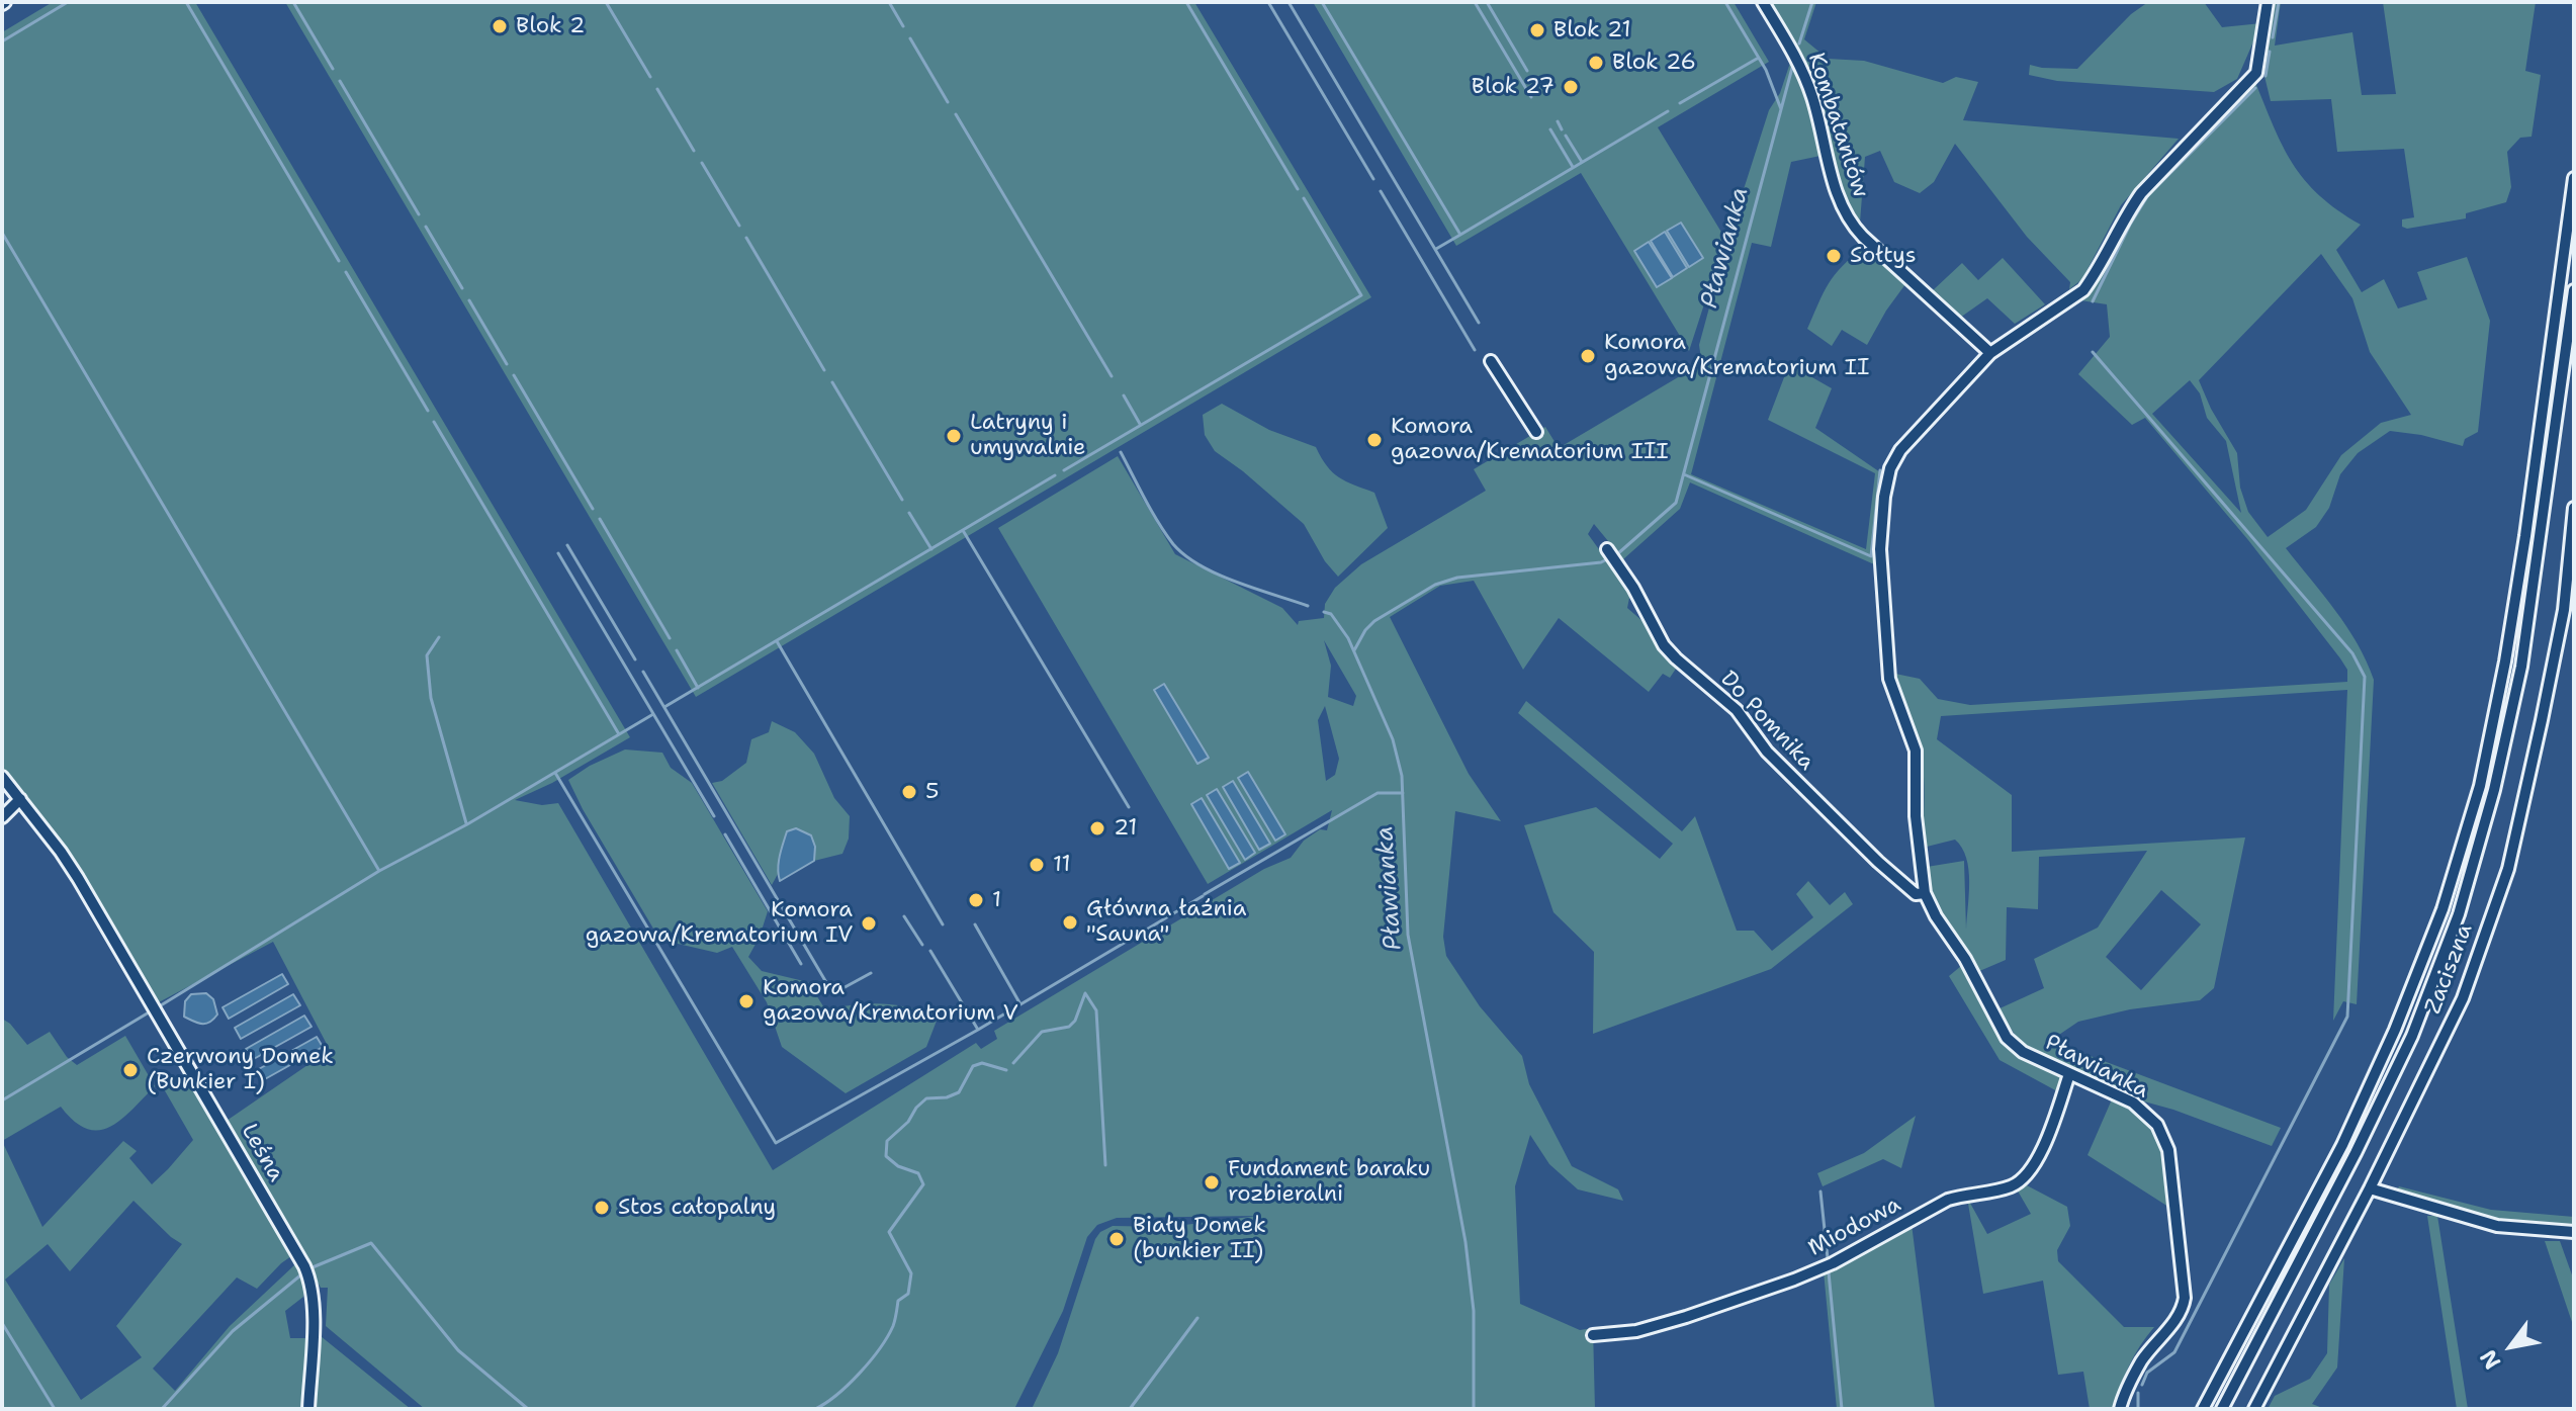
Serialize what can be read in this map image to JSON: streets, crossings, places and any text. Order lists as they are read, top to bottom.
{
  "streets": {
    "street": [
      "Kombatantów",
      "Do Pomnika",
      "Zaciszna",
      "Pławianka",
      "Leśna",
      "Miodowa"
    ]
  },
  "crossings": [
    ["Kombatantów", "Pławianka"],
    ["Do Pomnika", "Pławianka"],
    ["Pławianka", "Miodowa"]
  ],
  "water": ["Pławianka"],
  "places": [
    "Blok 2",
    "Blok 21",
    "Blok 26",
    "Blok 27",
    "Sołtys",
    "Komora gazowa/Krematorium II",
    "Latryny i umywalnie",
    "Komora gazowa/Krematorium III",
    "5",
    "21",
    "11",
    "1",
    "Główna łaźnia \"Sauna\"",
    "Komora gazowa/Krematorium IV",
    "Komora gazowa/Krematorium V",
    "Czerwony Domek (Bunkier I)",
    "Fundament baraku rozbieralni",
    "Stos całopalny",
    "Biały Domek (bunkier II)"
  ],
  "north": "bottom left"
}
